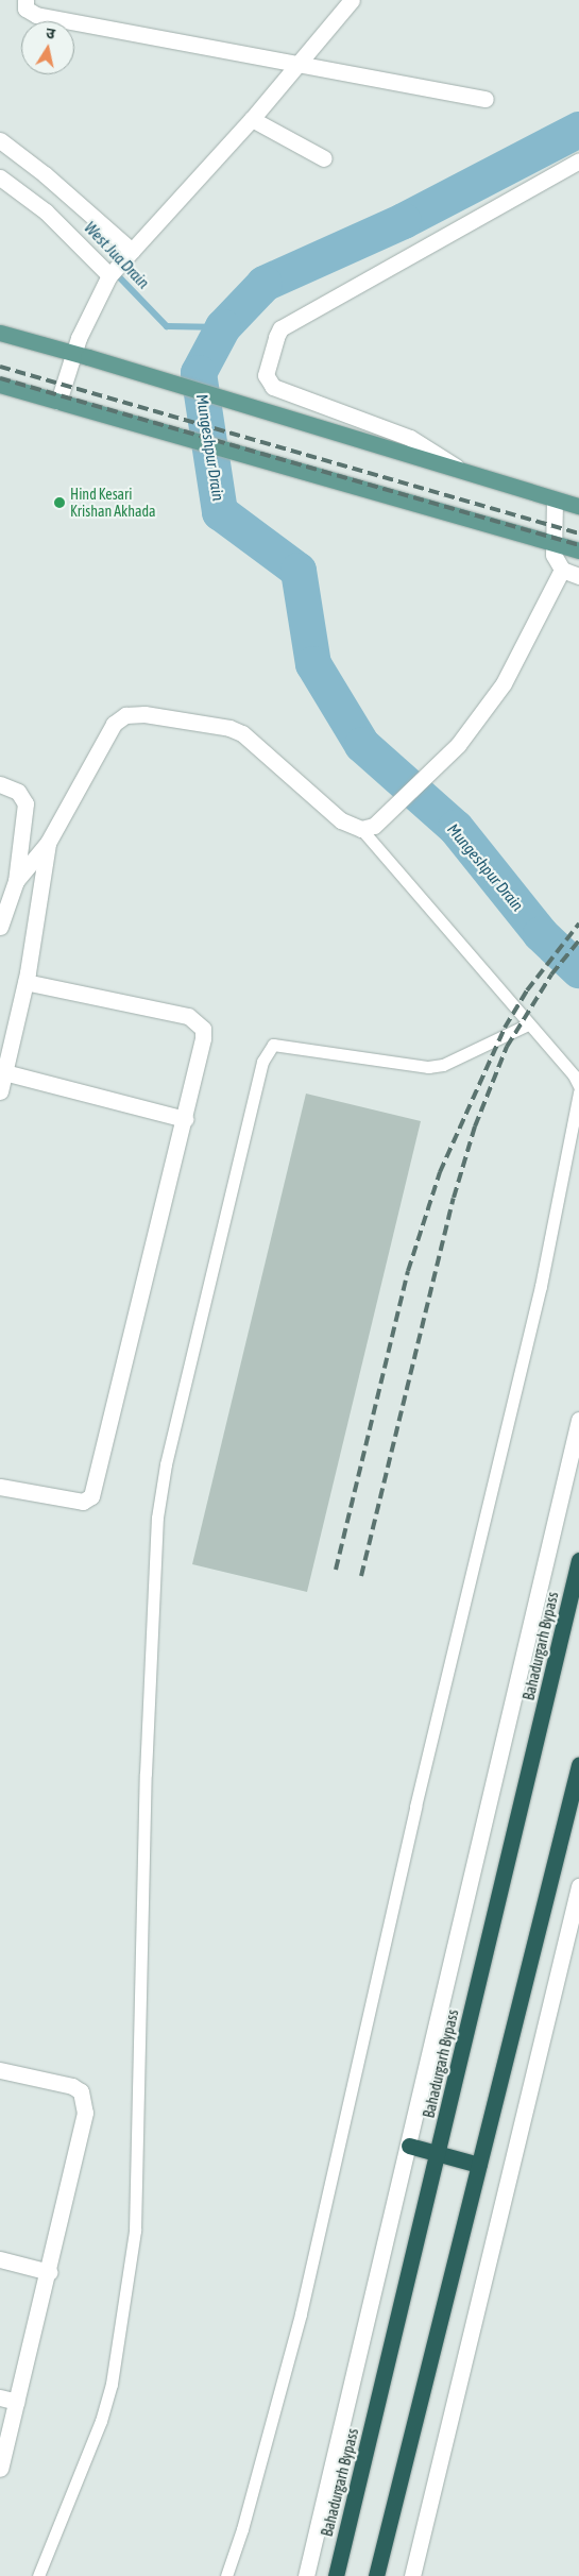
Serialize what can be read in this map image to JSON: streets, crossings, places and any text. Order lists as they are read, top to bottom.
{
  "streets": {
    "highway": ["Bahadurgarh Bypass"]
  },
  "water": ["West Jua Drain", "Mungeshpur Drain"],
  "places": ["Hind Kesari Krishan Akhada"],
  "north": "top"
}
